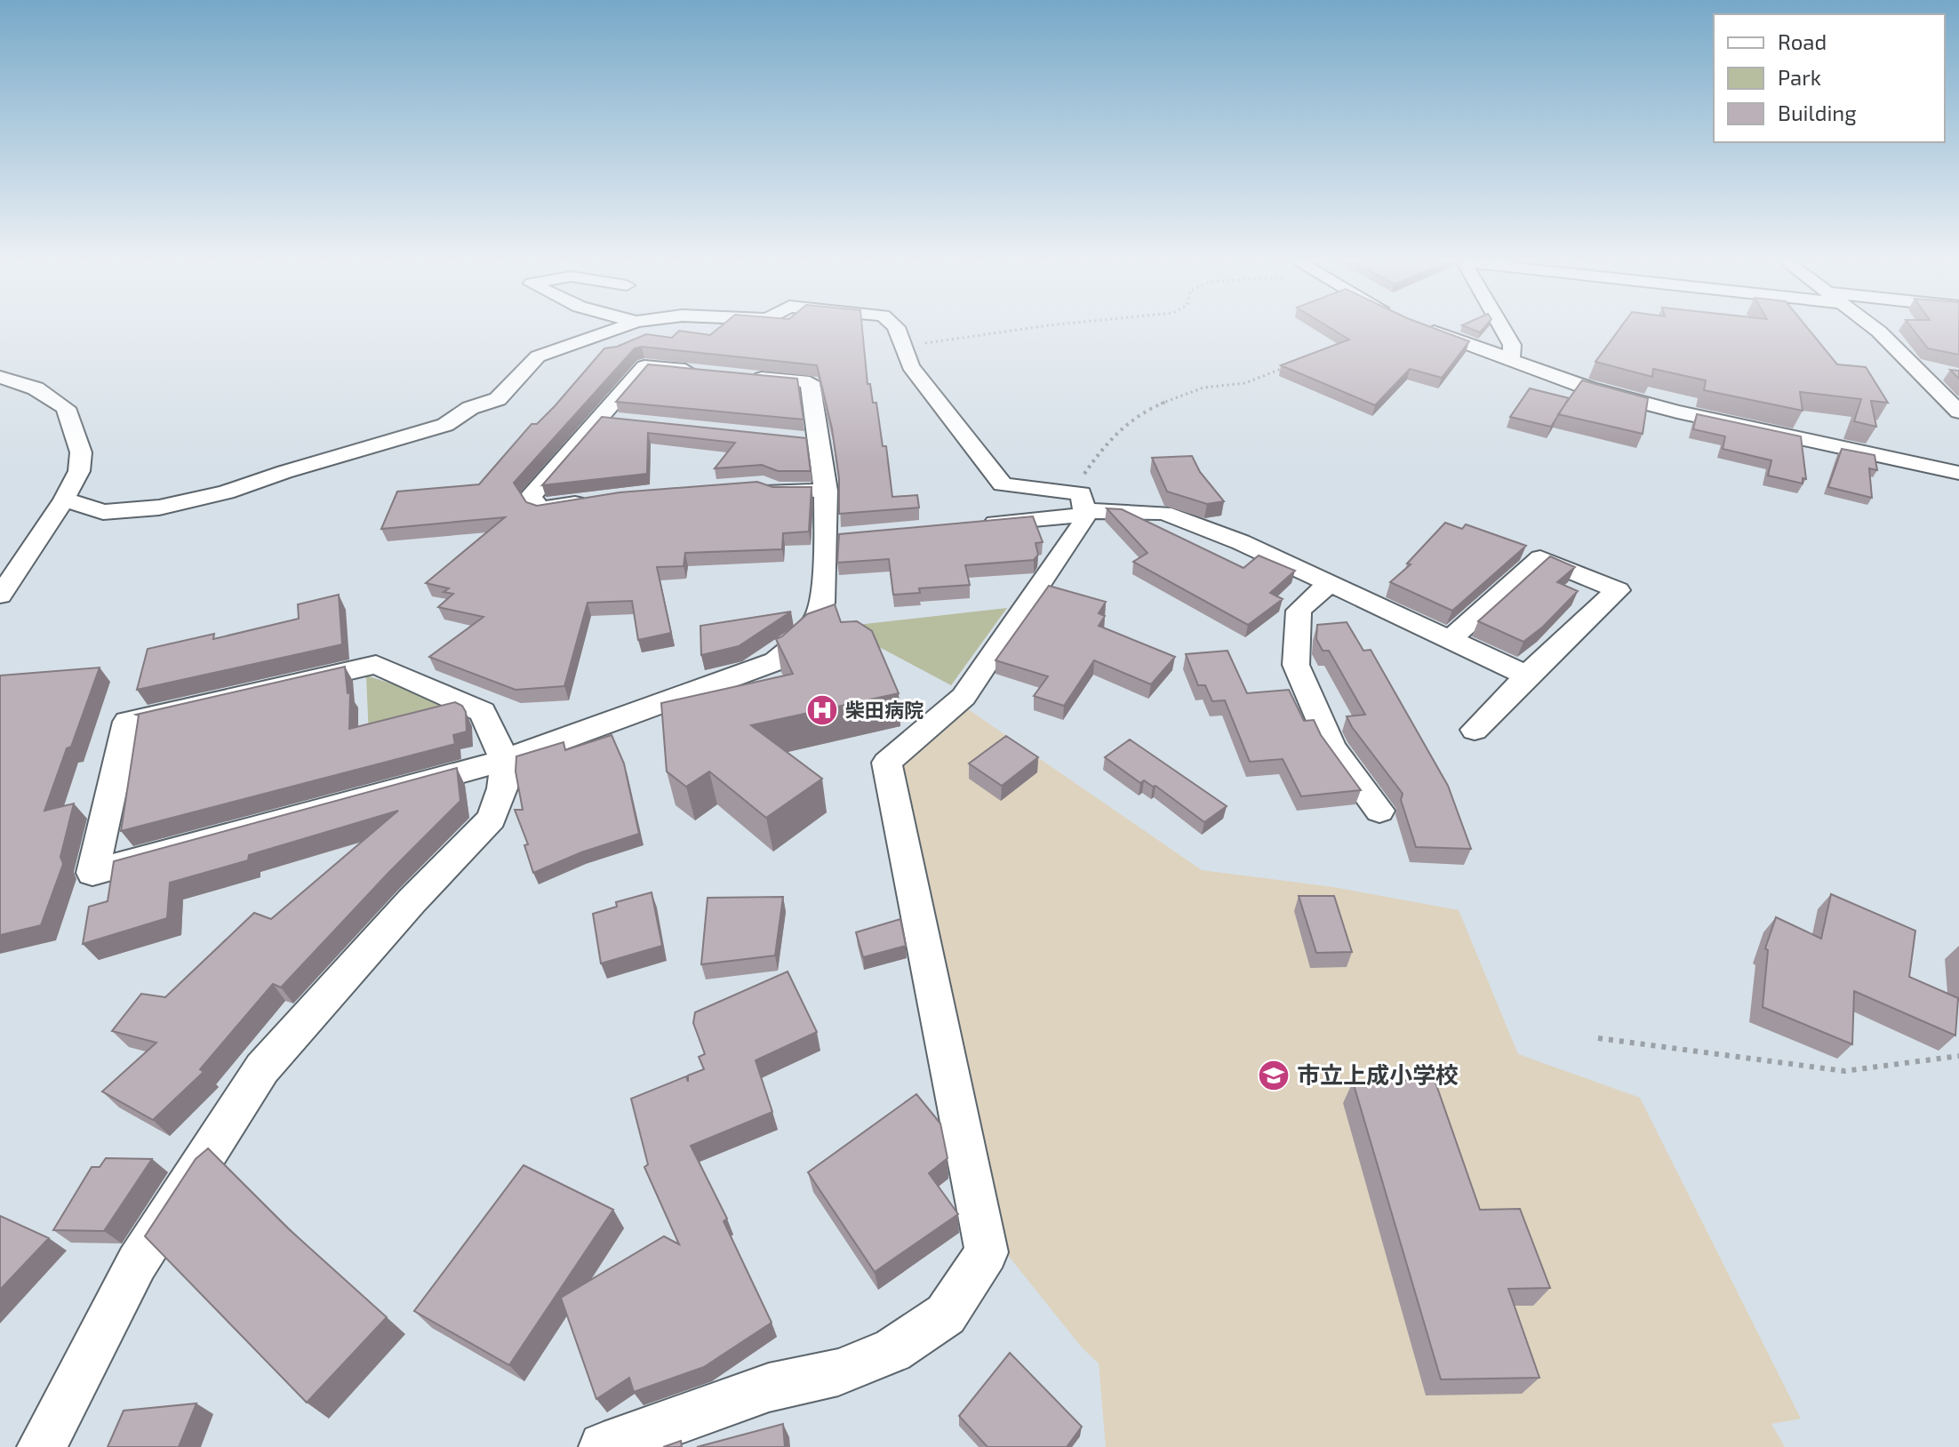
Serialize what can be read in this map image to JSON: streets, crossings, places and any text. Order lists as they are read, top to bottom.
{
  "places": {
    "hospital": ["柴田病院"],
    "school or university": ["市立上成小学校"]
  },
  "legend": ["Road", "Park", "Building"]
}
